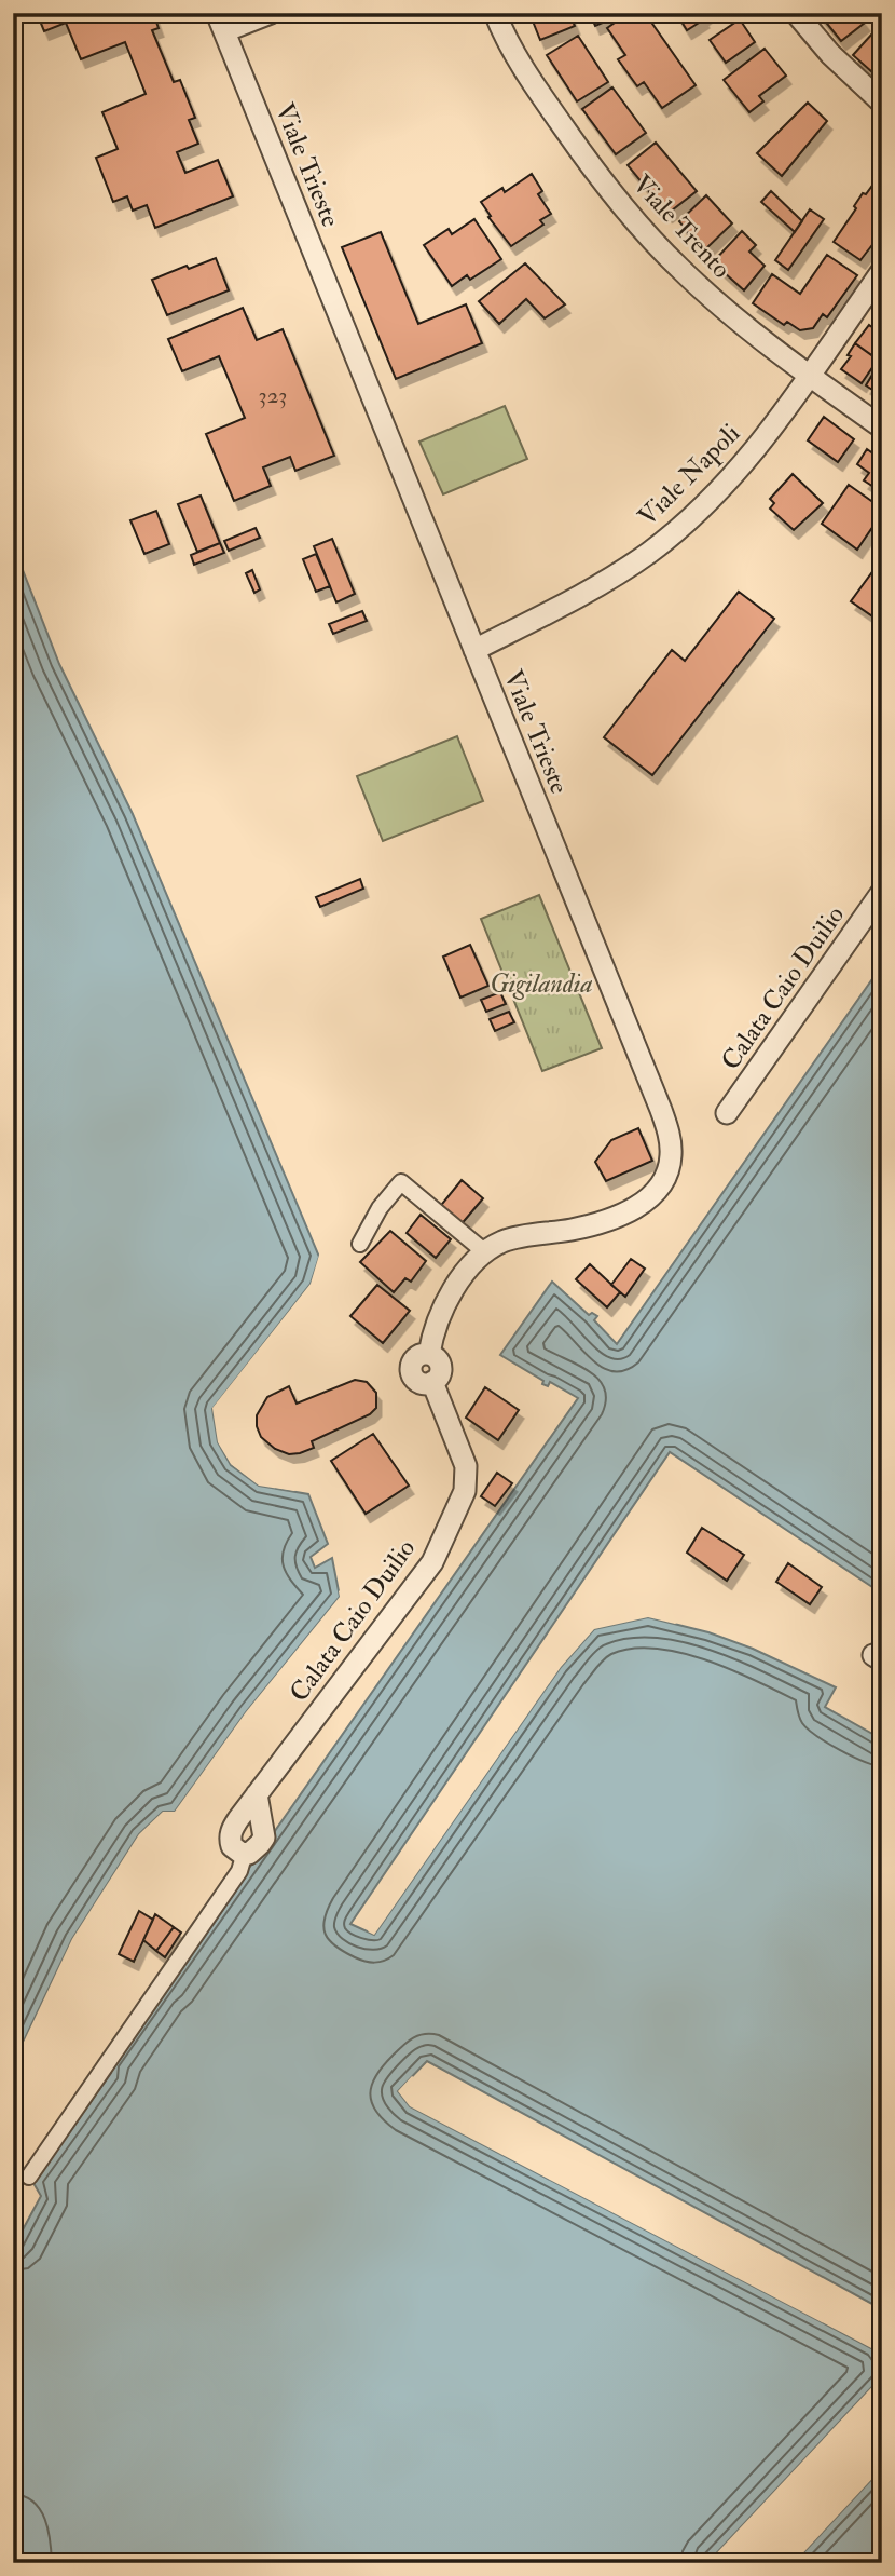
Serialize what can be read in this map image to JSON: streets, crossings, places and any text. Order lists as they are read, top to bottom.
{
  "streets": {
    "street": [
      "Viale Trieste",
      "Viale Trento",
      "Viale Napoli",
      "Calata Caio Duilio"
    ]
  },
  "crossings": [
    ["Viale Trieste", "Viale Napoli"],
    ["Viale Trieste", "Calata Caio Duilio"],
    ["Viale Trento", "Viale Napoli"]
  ],
  "parks": ["Gigilandia"],
  "house_numbers": ["323"]
}
